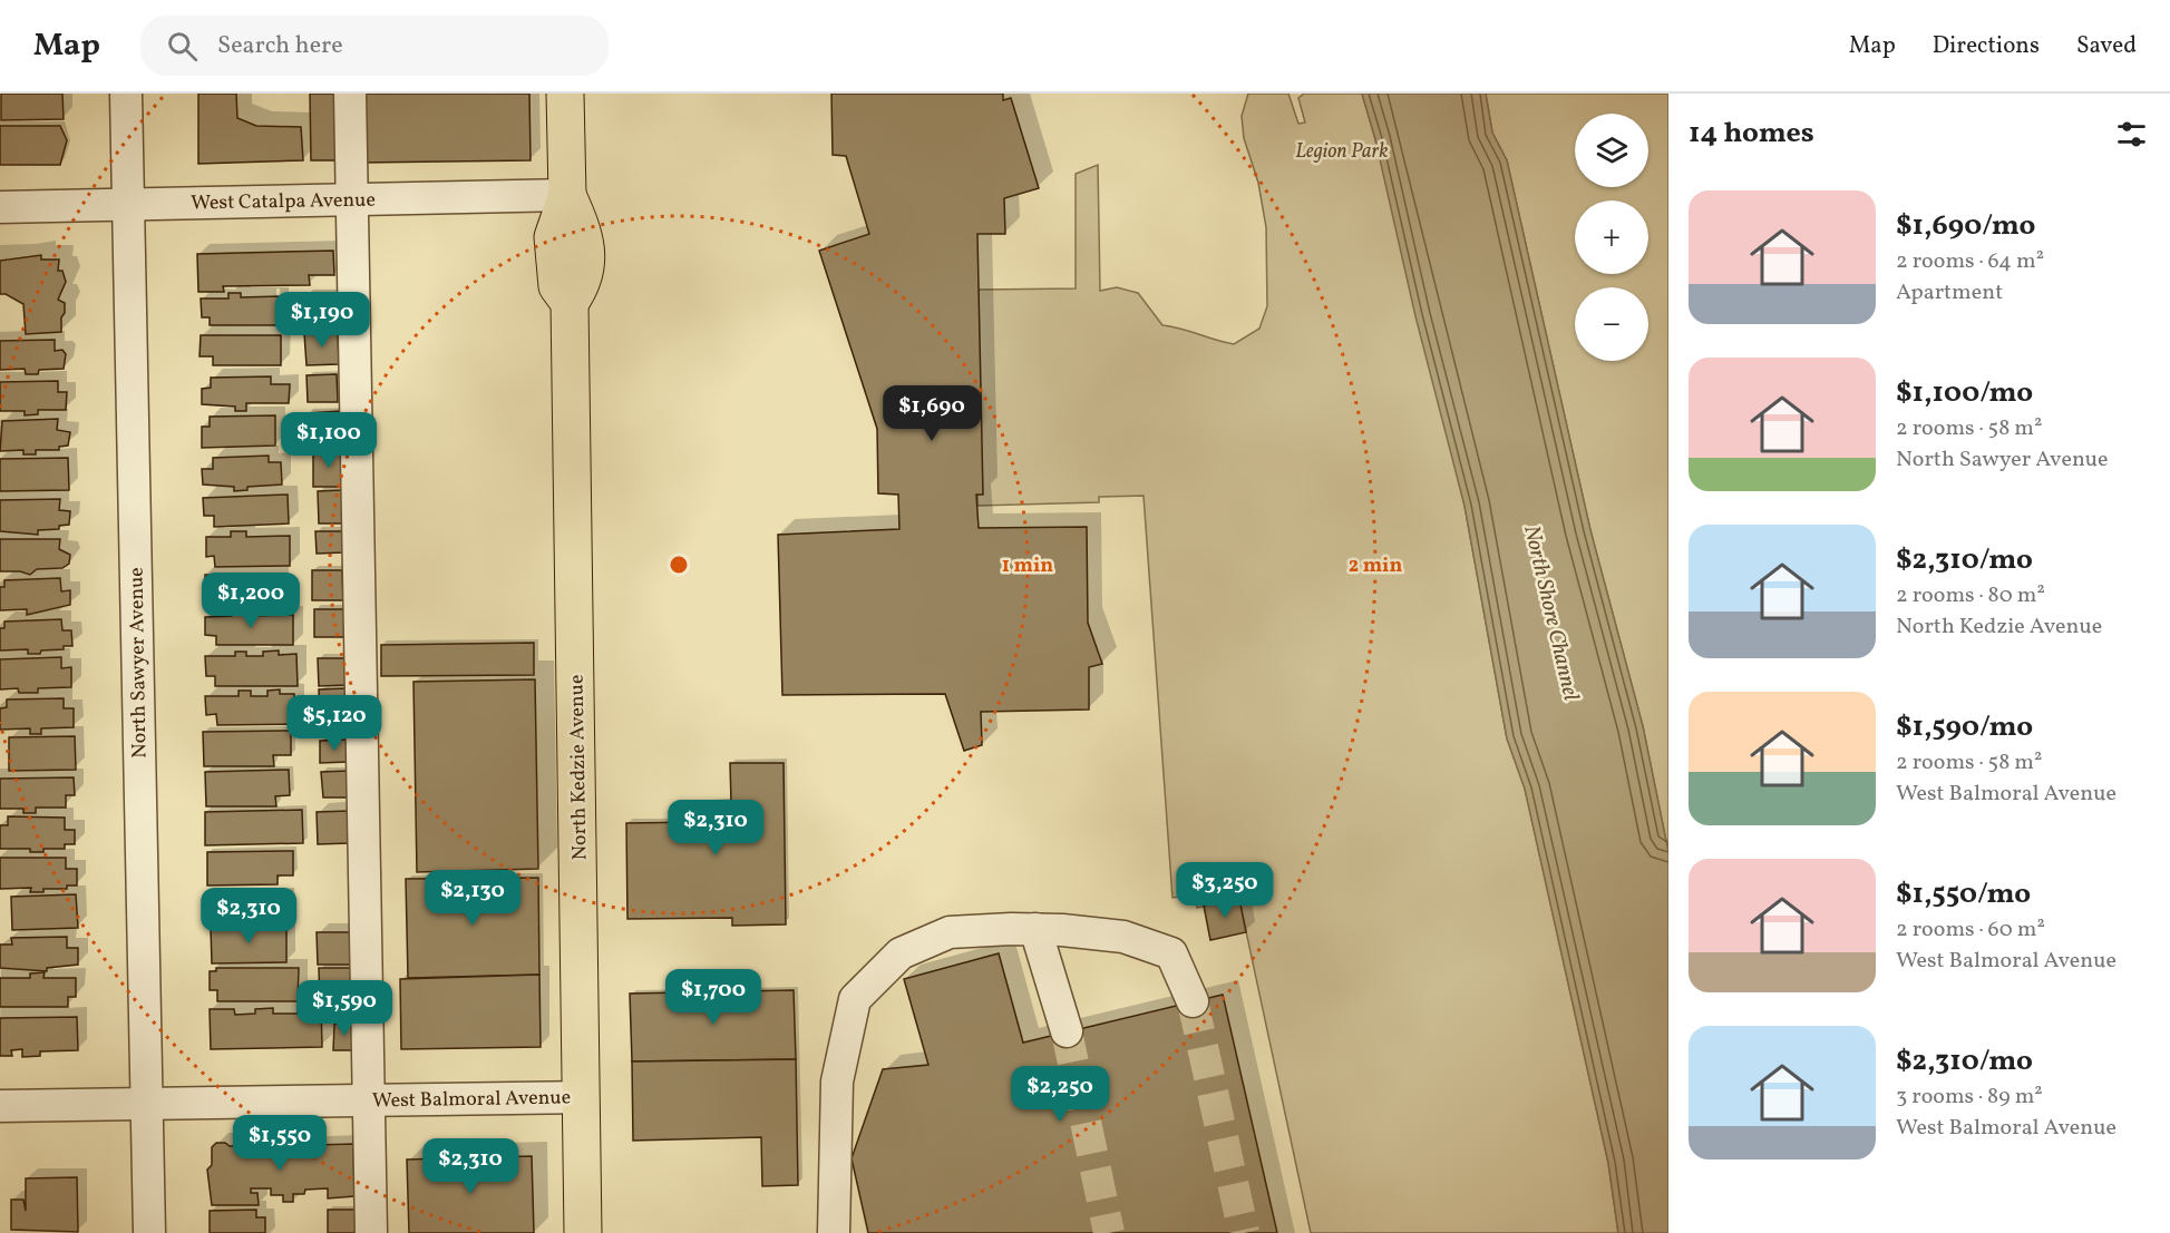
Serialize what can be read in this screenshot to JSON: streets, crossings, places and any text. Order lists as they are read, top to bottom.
{
  "streets": {
    "main road": ["North Kedzie Avenue"],
    "street": ["West Catalpa Avenue", "North Sawyer Avenue", "West Balmoral Avenue"]
  },
  "crossings": [
    ["West Catalpa Avenue", "North Sawyer Avenue"],
    ["West Catalpa Avenue", "North Kedzie Avenue"],
    ["North Sawyer Avenue", "West Balmoral Avenue"],
    ["North Kedzie Avenue", "West Balmoral Avenue"]
  ],
  "water": ["North Shore Channel"],
  "parks": ["Legion Park"],
  "page": {
    "header": "Map",
    "search": "Search here",
    "nav": ["Map", "Directions", "Saved"],
    "heading": "14 homes",
    "map_buttons": ["+", "−"],
    "list": [
      {
        "name": "$1,690/mo",
        "note": "2 rooms · 64 m² · Apartment"
      },
      {
        "name": "$1,100/mo",
        "note": "2 rooms · 58 m² · North Sawyer Avenue"
      },
      {
        "name": "$2,310/mo",
        "note": "2 rooms · 80 m² · North Kedzie Avenue"
      },
      {
        "name": "$1,590/mo",
        "note": "2 rooms · 58 m² · West Balmoral Avenue"
      },
      {
        "name": "$1,550/mo",
        "note": "2 rooms · 60 m² · West Balmoral Avenue"
      },
      {
        "name": "$2,310/mo",
        "note": "3 rooms · 89 m² · West Balmoral Avenue"
      }
    ],
    "price": [
      "$1,190",
      "$1,690",
      "$1,100",
      "$1,200",
      "$5,120",
      "$2,310",
      "$3,250",
      "$2,130",
      "$2,310",
      "$1,700",
      "$1,590",
      "$2,250",
      "$1,550",
      "$2,310"
    ]
  },
  "rings": ["1 min", "2 min"]
}
